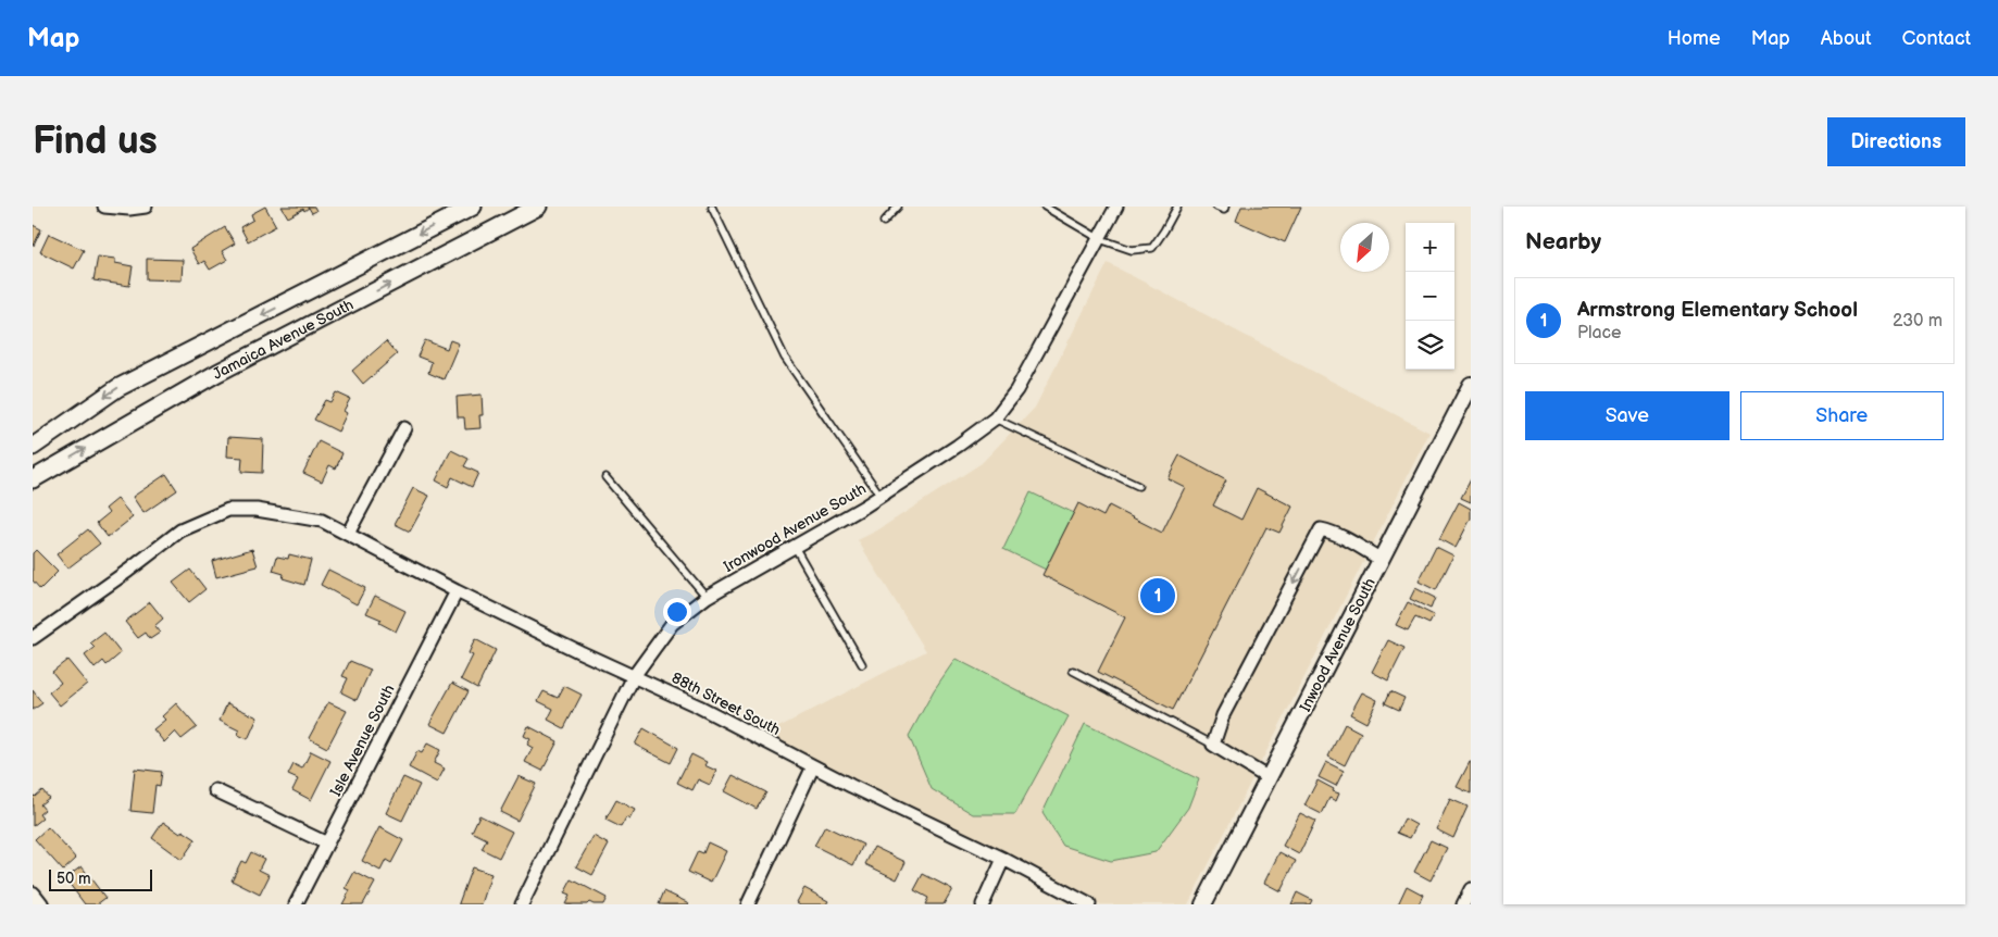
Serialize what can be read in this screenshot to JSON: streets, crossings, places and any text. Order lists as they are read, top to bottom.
{
  "streets": {
    "main road": ["Jamaica Avenue South"],
    "street": [
      "Ironwood Avenue South",
      "Inwood Avenue South",
      "88th Street South",
      "Isle Avenue South"
    ]
  },
  "crossings": [
    ["Ironwood Avenue South", "88th Street South"],
    ["88th Street South", "Isle Avenue South"]
  ],
  "scale_bar": "50 m",
  "north": "bottom left",
  "page": {
    "header": "Map",
    "nav": [
      "Home",
      "Map",
      "About",
      "Contact"
    ],
    "buttons": [
      "Directions",
      ["Save", "Share"]
    ],
    "title": "Find us",
    "heading": "Nearby",
    "map_buttons": ["+", "−"],
    "list": [
      {
        "mark": "1",
        "name": "Armstrong Elementary School",
        "note": "Place",
        "value": "230 m"
      }
    ],
    "pins": "1",
    "scale": "50 m"
  }
}
